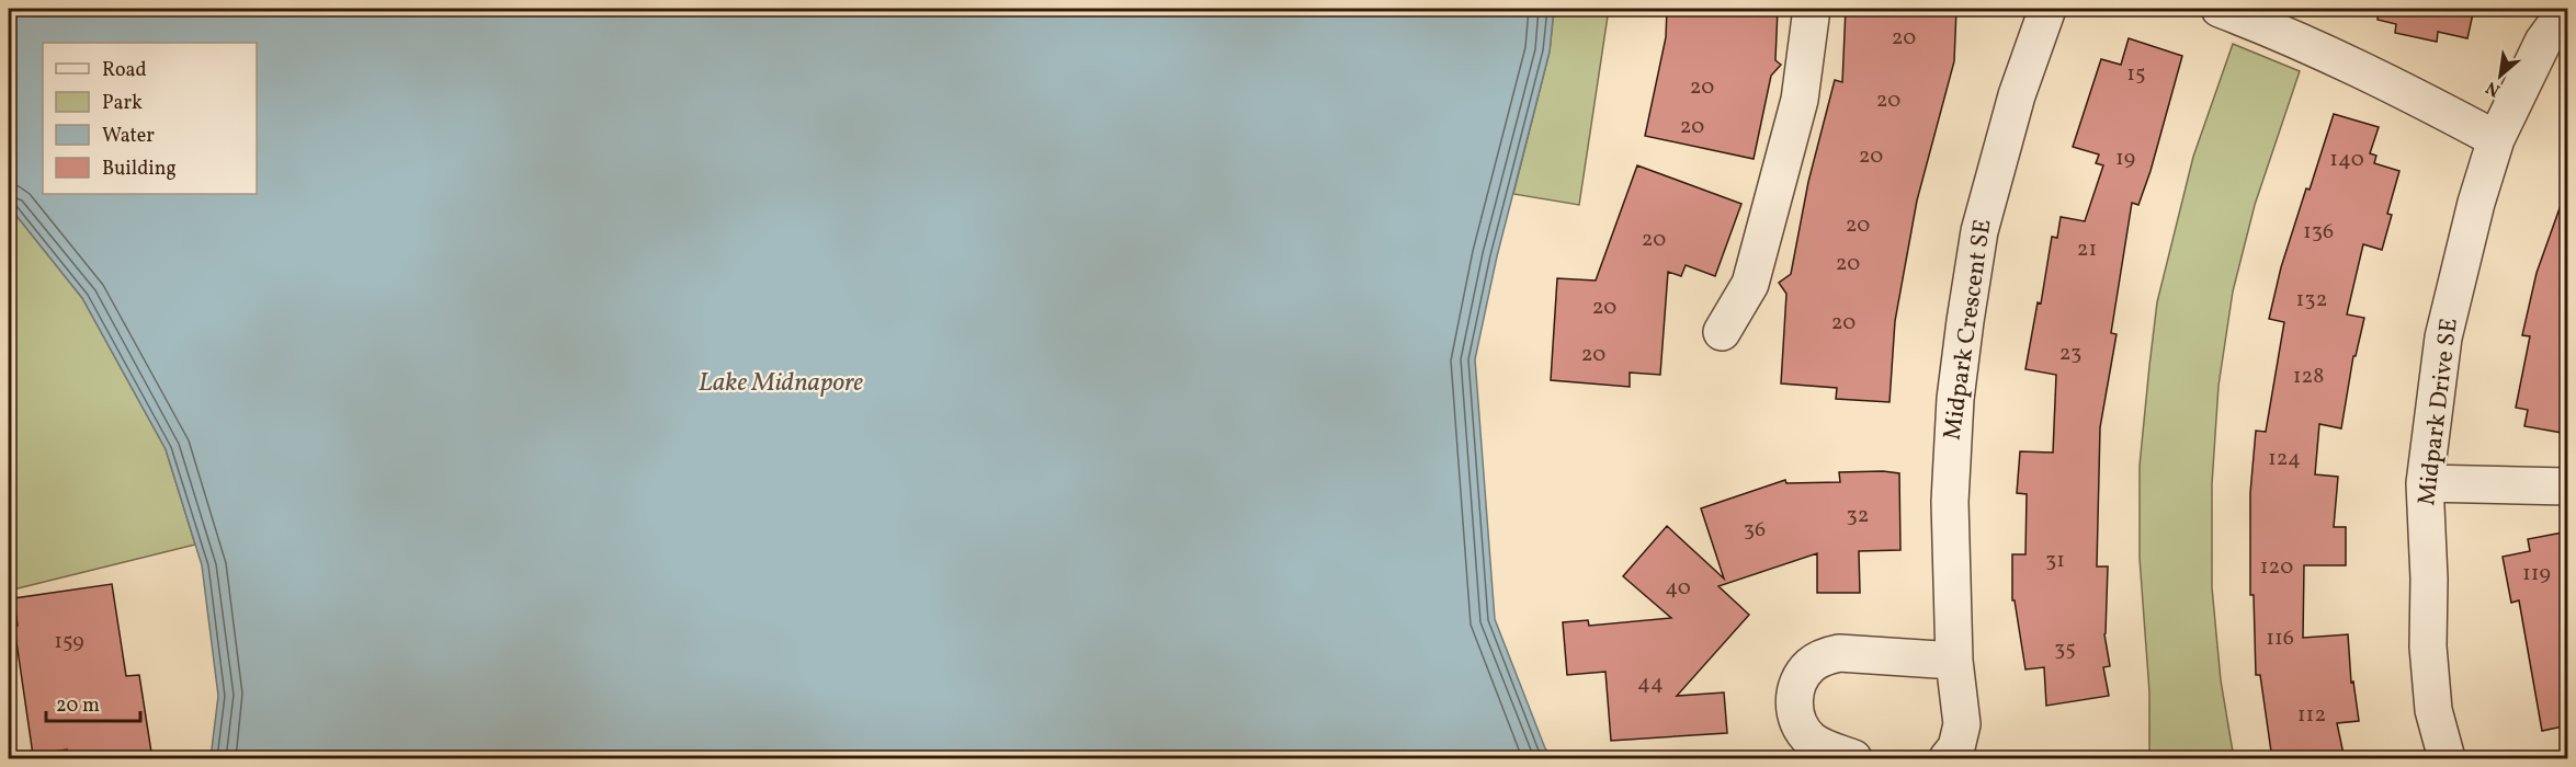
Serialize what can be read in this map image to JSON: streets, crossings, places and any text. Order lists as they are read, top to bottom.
{
  "streets": {
    "street": ["Midpark Crescent SE", "Midpark Drive SE"]
  },
  "water": ["Lake Midnapore"],
  "house_numbers": [
    "20",
    "15",
    "20",
    "20",
    "20",
    "20",
    "19",
    "140",
    "20",
    "136",
    "20",
    "21",
    "20",
    "132",
    "20",
    "20",
    "23",
    "20",
    "128",
    "124",
    "32",
    "36",
    "31",
    "120",
    "119",
    "40",
    "116",
    "159",
    "35",
    "44",
    "112"
  ],
  "legend": [
    "Road",
    "Park",
    "Water",
    "Building"
  ],
  "scale_bar": "20 m",
  "north": "bottom left"
}
